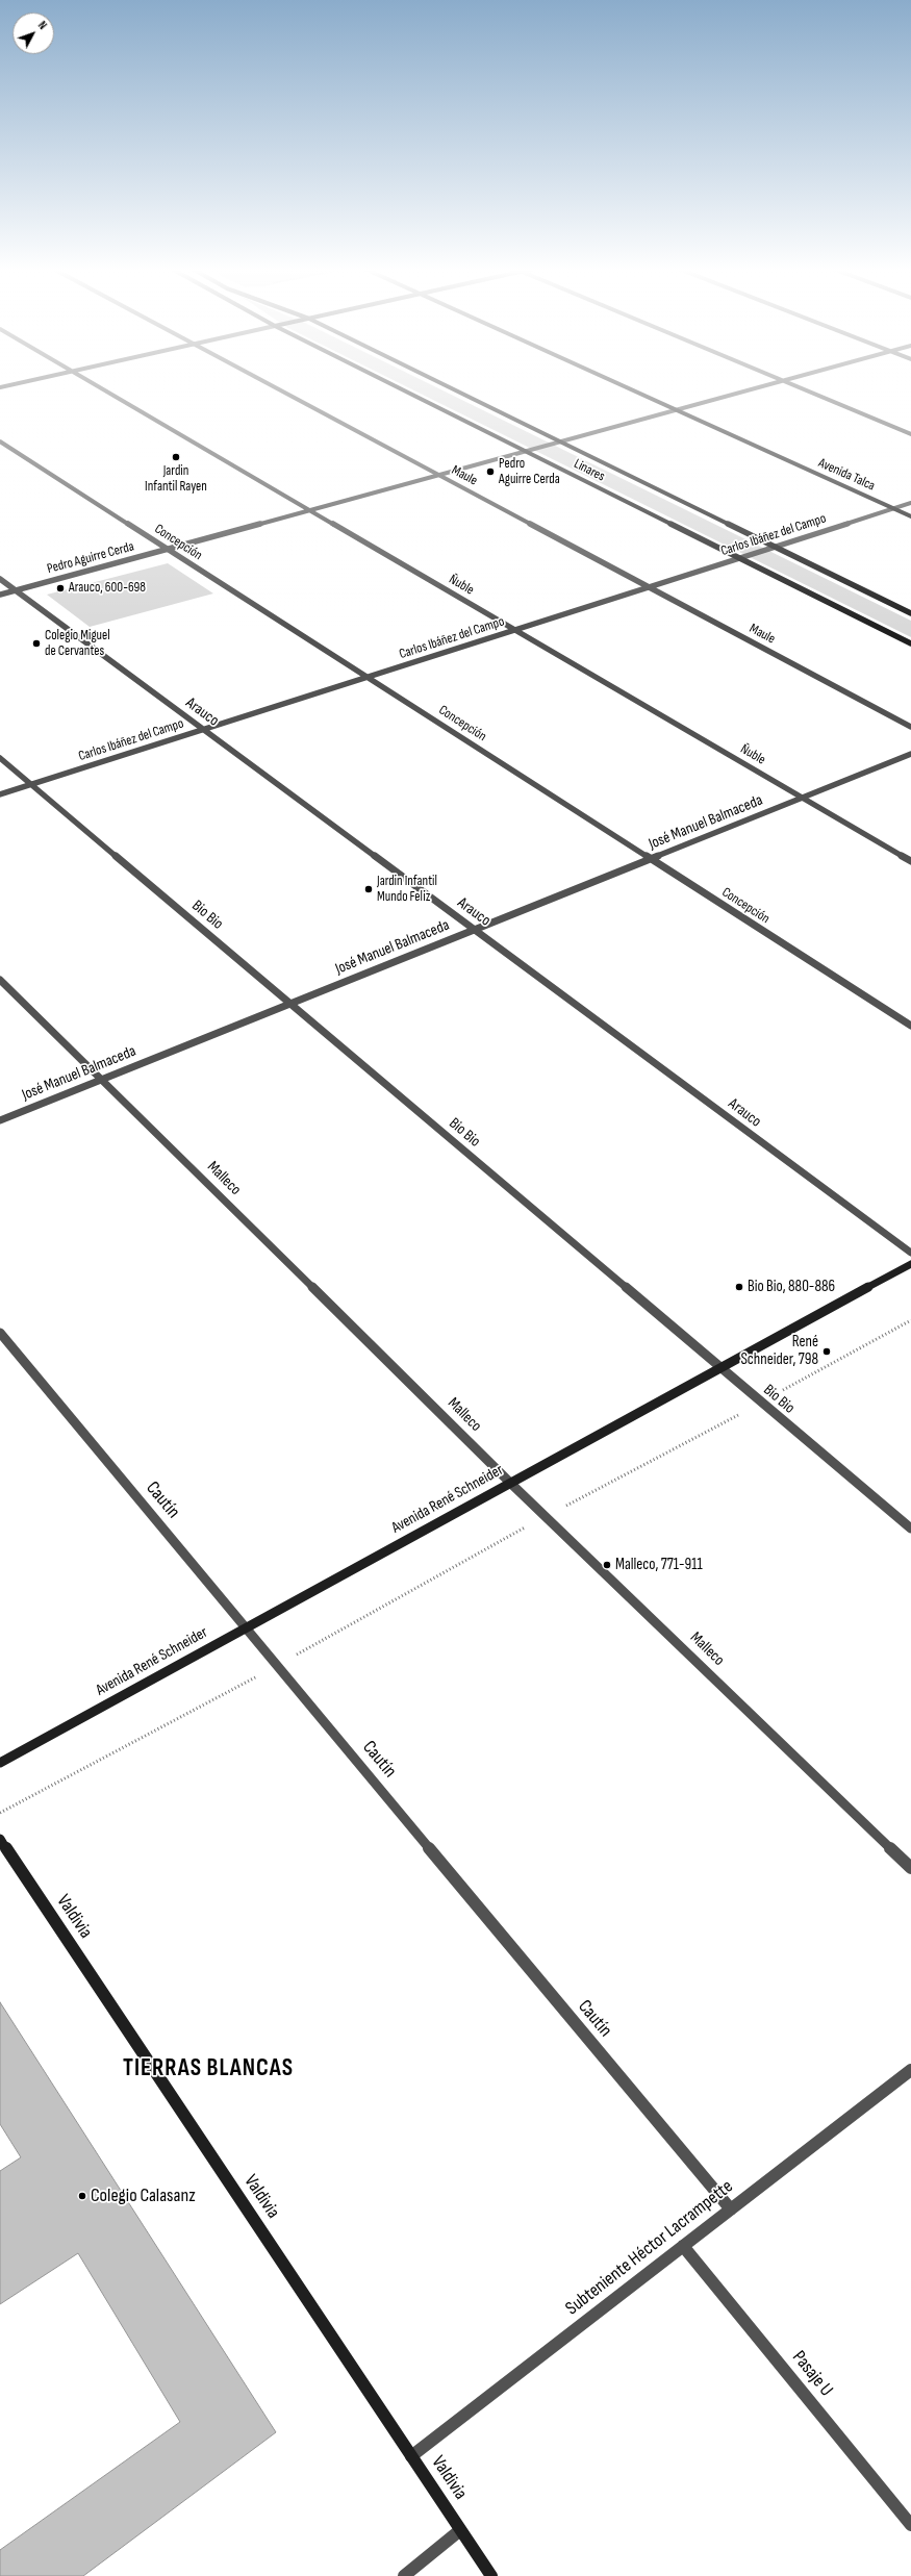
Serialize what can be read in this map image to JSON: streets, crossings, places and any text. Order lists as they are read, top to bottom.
{
  "streets": {
    "main road": [
      "Linares",
      "Avenida Talca",
      "Avenida René Schneider",
      "Valdivia"
    ],
    "street": [
      "Maule",
      "Carlos Ibáñez del Campo",
      "Concepción",
      "Pedro Aguirre Cerda",
      "Ñuble",
      "Arauco",
      "José Manuel Balmaceda",
      "Bio Bio",
      "Malleco",
      "Cautín",
      "Subteniente Héctor Lacrampette",
      "Pasaje U"
    ]
  },
  "crossings": [
    ["Linares", "Carlos Ibáñez del Campo"],
    ["Linares", "Pedro Aguirre Cerda"],
    ["Avenida Talca", "Carlos Ibáñez del Campo"],
    ["Avenida Talca", "Pedro Aguirre Cerda"],
    ["Maule", "Carlos Ibáñez del Campo"],
    ["Maule", "Pedro Aguirre Cerda"],
    ["Carlos Ibáñez del Campo", "Concepción"],
    ["Carlos Ibáñez del Campo", "Ñuble"],
    ["Carlos Ibáñez del Campo", "Arauco"],
    ["Carlos Ibáñez del Campo", "Bio Bio"],
    ["Concepción", "Pedro Aguirre Cerda"],
    ["Concepción", "José Manuel Balmaceda"],
    ["Pedro Aguirre Cerda", "Ñuble"],
    ["Pedro Aguirre Cerda", "Arauco"],
    ["Ñuble", "José Manuel Balmaceda"],
    ["Arauco", "José Manuel Balmaceda"],
    ["José Manuel Balmaceda", "Bio Bio"],
    ["José Manuel Balmaceda", "Malleco"],
    ["Bio Bio", "Avenida René Schneider"],
    ["Malleco", "Avenida René Schneider"],
    ["Avenida René Schneider", "Cautín"],
    ["Cautín", "Subteniente Héctor Lacrampette"],
    ["Valdivia", "Subteniente Héctor Lacrampette"],
    ["Subteniente Héctor Lacrampette", "Pasaje U"]
  ],
  "districts": ["TIERRAS BLANCAS"],
  "places": [
    "Jardin Infantil Rayen",
    "Pedro Aguirre Cerda",
    "Arauco, 600-698",
    "Colegio Miguel de Cervantes",
    "Jardin Infantil Mundo Feliz",
    "Bio Bio, 880-886",
    "René Schneider, 798",
    "Malleco, 771-911",
    "Colegio Calasanz"
  ],
  "north": "top right"
}
